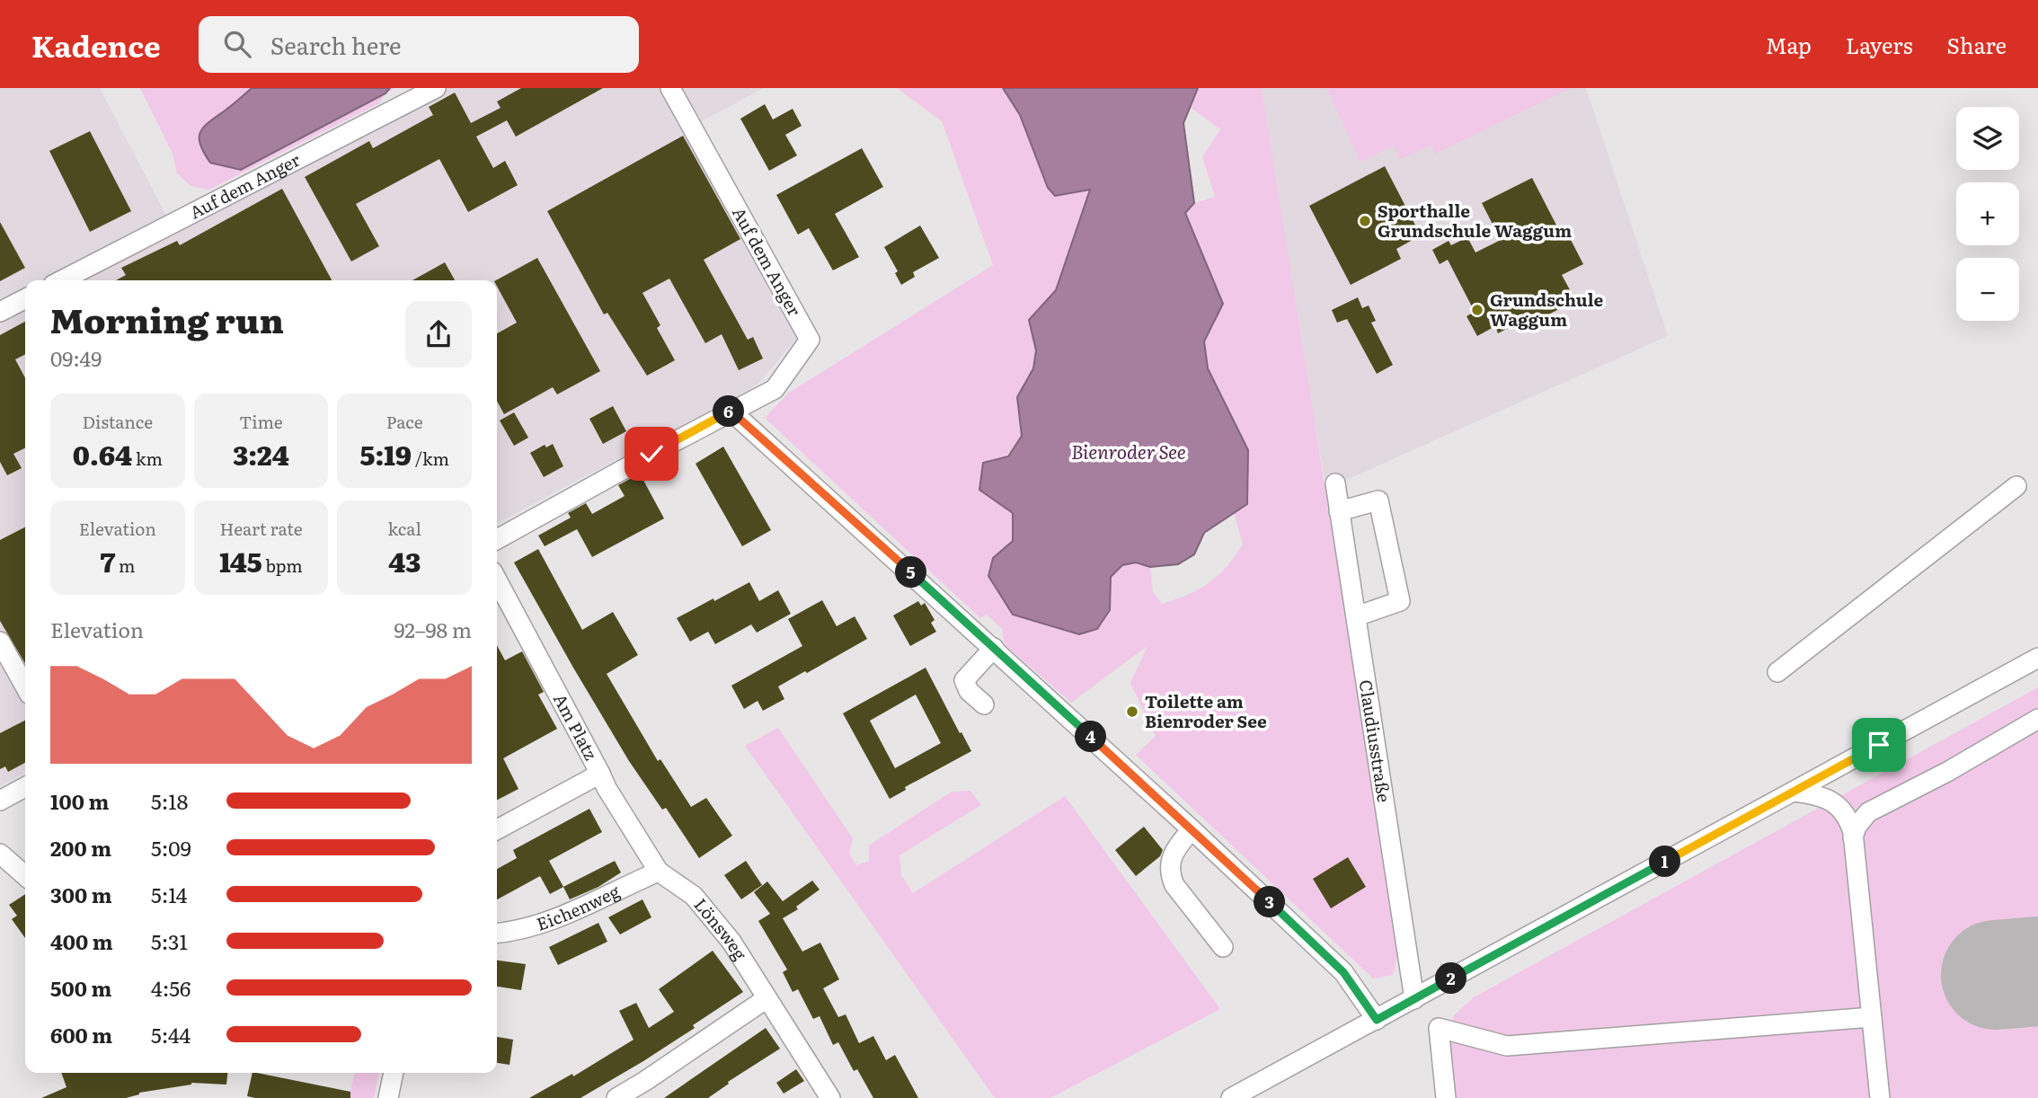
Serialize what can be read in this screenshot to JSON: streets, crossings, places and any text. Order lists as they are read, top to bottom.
{
  "streets": {
    "street": [
      "Auf dem Anger",
      "Am Platz",
      "Claudiusstraße",
      "Eichenweg",
      "Lönsweg"
    ]
  },
  "crossings": [
    ["Am Platz", "Lönsweg"],
    ["Eichenweg", "Lönsweg"]
  ],
  "water": ["Bienroder See"],
  "places": ["Sporthalle Grundschule Waggum", "Grundschule Waggum", "Toilette am Bienroder See"],
  "page": {
    "header": "Kadence",
    "search": "Search here",
    "nav": ["Map", "Layers", "Share"],
    "map_buttons": ["+", "−"],
    "heading": ["Morning run", "09:49"],
    "stats": [
      ["Distance", "0.64 km"],
      ["Time", "3:24"],
      ["Pace", "5:19 /km"],
      ["Elevation", "7 m"],
      ["Heart rate", "145 bpm"],
      ["kcal", "43"]
    ],
    "pins": [
      "6",
      "5",
      "4",
      "1",
      "3",
      "2"
    ],
    "chart": ["Elevation", "92–98 m"],
    "list": [
      {
        "name": "100 m",
        "note": "5:18"
      },
      {
        "name": "200 m",
        "note": "5:09"
      },
      {
        "name": "300 m",
        "note": "5:14"
      },
      {
        "name": "400 m",
        "note": "5:31"
      },
      {
        "name": "500 m",
        "note": "4:56"
      },
      {
        "name": "600 m",
        "note": "5:44"
      }
    ]
  }
}
